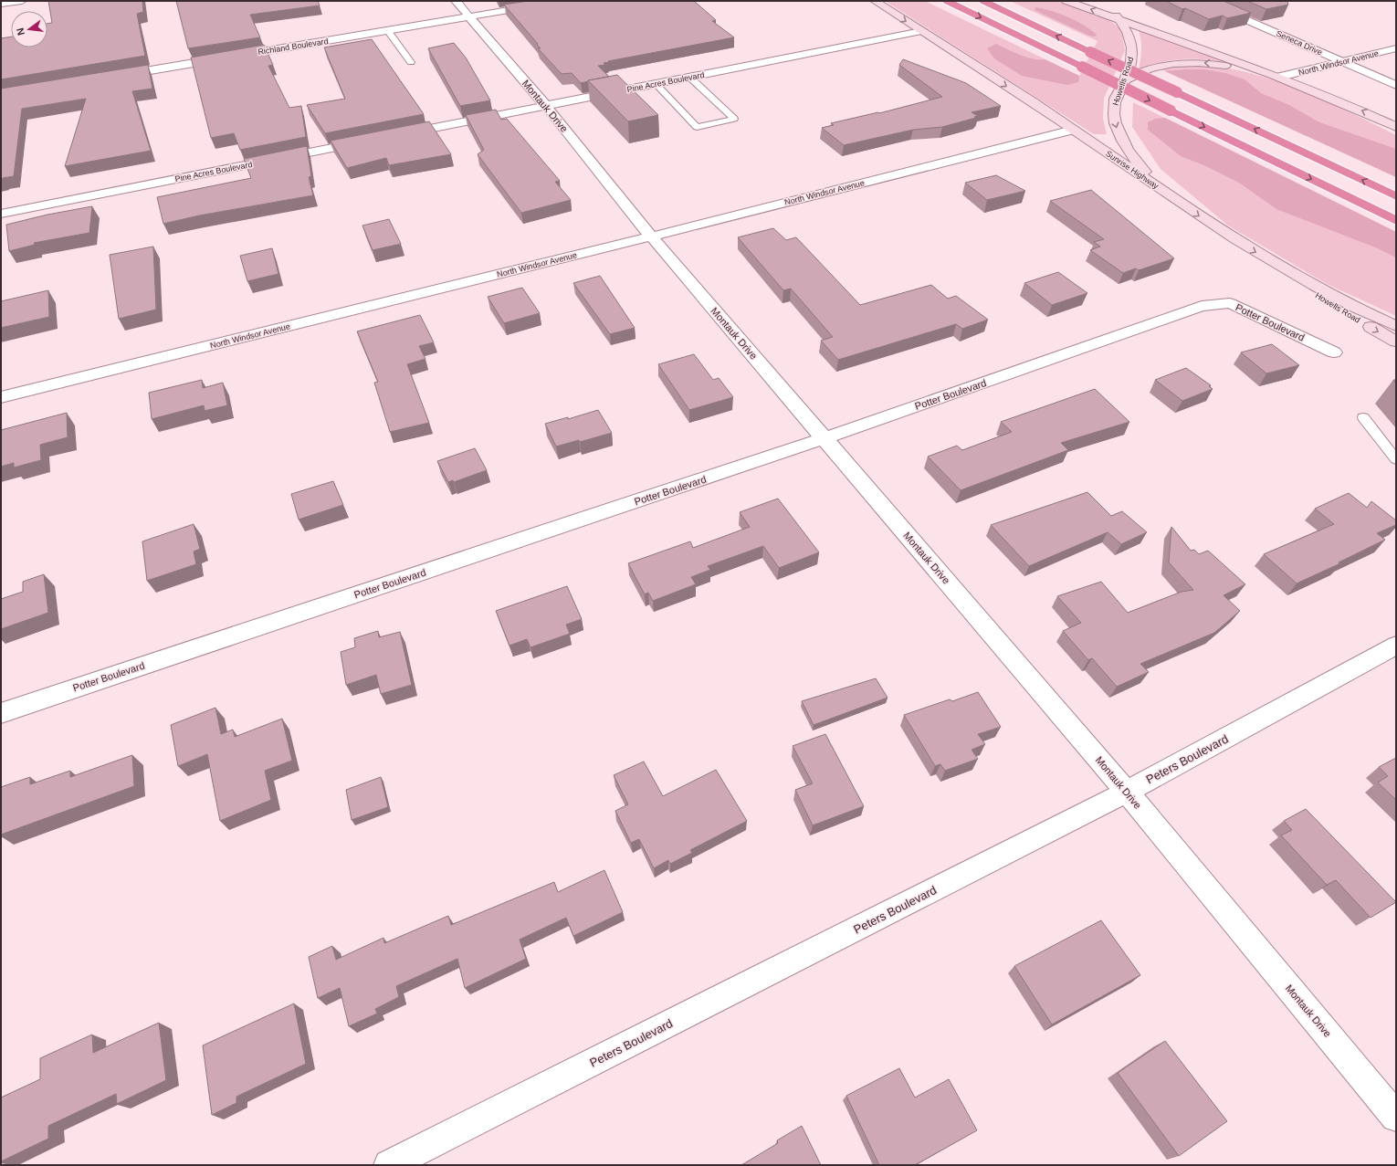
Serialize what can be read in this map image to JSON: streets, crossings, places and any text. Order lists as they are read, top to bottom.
{
  "streets": {
    "main road": ["Howells Road", "Sunrise Highway"],
    "street": [
      "Seneca Drive",
      "Richland Boulevard",
      "North Windsor Avenue",
      "Pine Acres Boulevard",
      "Montauk Drive",
      "Potter Boulevard",
      "Peters Boulevard"
    ]
  },
  "crossings": [
    ["Seneca Drive", "North Windsor Avenue"],
    ["Richland Boulevard", "Montauk Drive"],
    ["North Windsor Avenue", "Montauk Drive"],
    ["North Windsor Avenue", "Sunrise Highway"],
    ["Howells Road", "Sunrise Highway"],
    ["Pine Acres Boulevard", "Montauk Drive"],
    ["Pine Acres Boulevard", "Sunrise Highway"],
    ["Montauk Drive", "Potter Boulevard"],
    ["Montauk Drive", "Peters Boulevard"]
  ],
  "one_way": ["Howells Road"],
  "north": "left"
}
